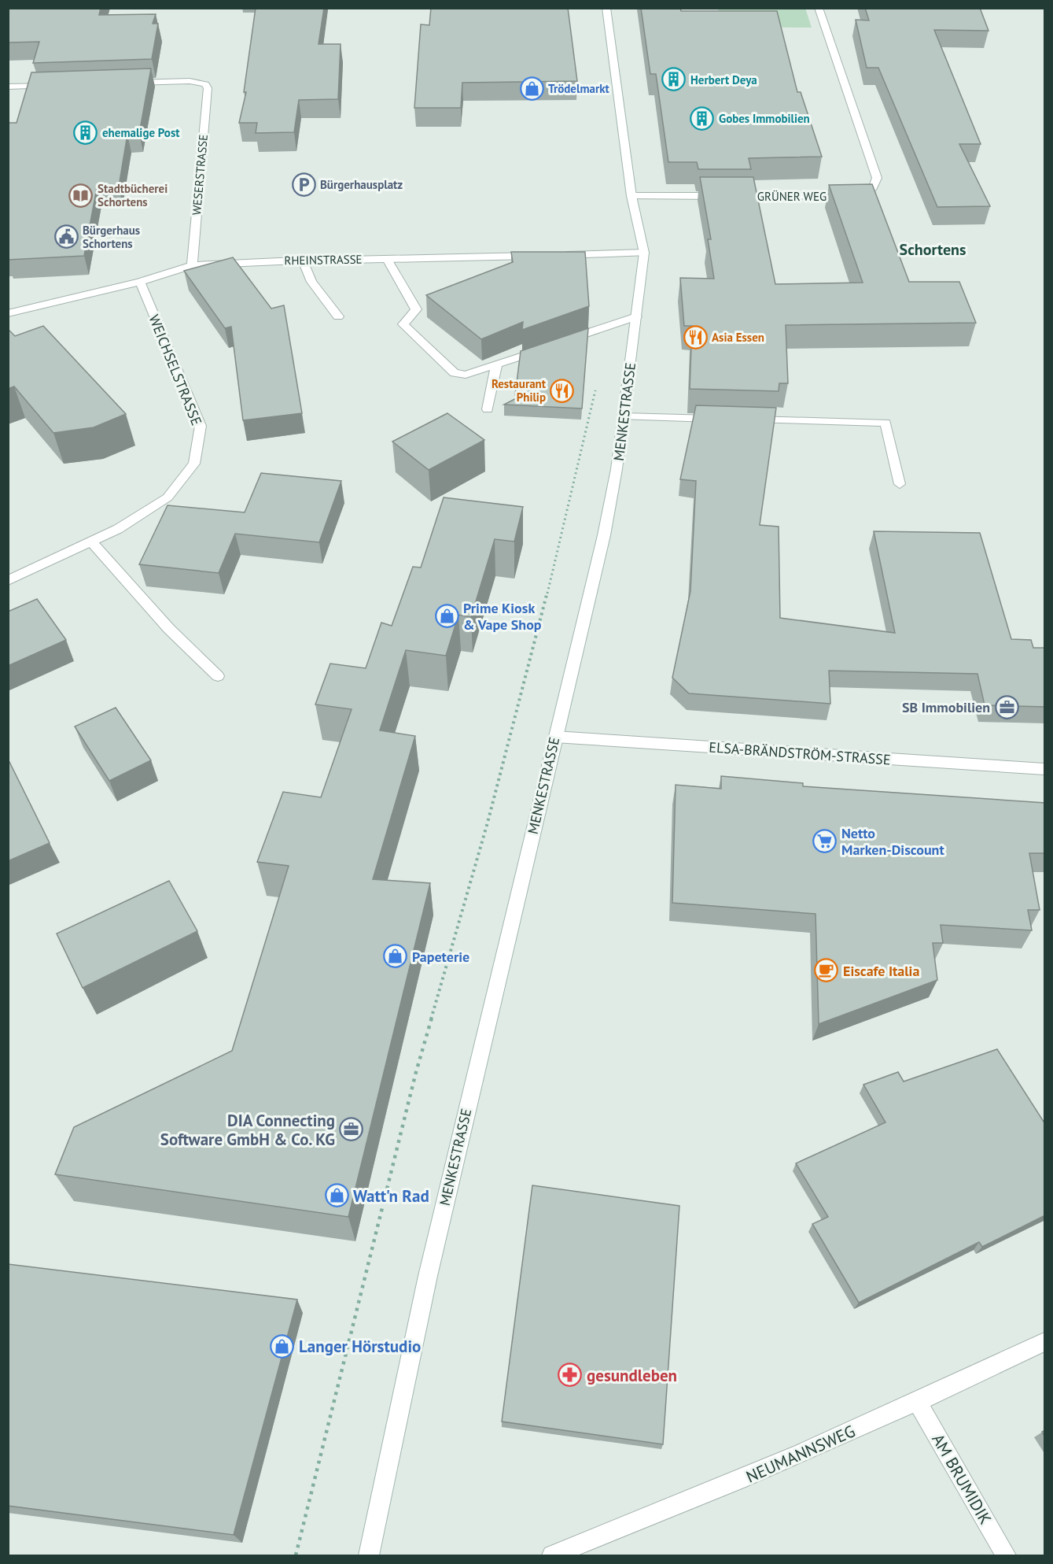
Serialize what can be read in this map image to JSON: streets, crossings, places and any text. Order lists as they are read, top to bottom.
{
  "streets": {
    "street": [
      "WESERSTRASSE",
      "GRÜNER WEG",
      "RHEINSTRASSE",
      "WEICHSELSTRASSE",
      "MENKESTRASSE",
      "ELSA-BRÄNDSTRÖM-STRASSE",
      "NEUMANNSWEG",
      "AM BRUMIDIK"
    ]
  },
  "crossings": [
    ["WESERSTRASSE", "RHEINSTRASSE"],
    ["GRÜNER WEG", "MENKESTRASSE"],
    ["RHEINSTRASSE", "WEICHSELSTRASSE"],
    ["MENKESTRASSE", "ELSA-BRÄNDSTRÖM-STRASSE"],
    ["NEUMANNSWEG", "AM BRUMIDIK"]
  ],
  "districts": ["Schortens"],
  "places": {
    "building": ["Herbert Deya", "Gobes Immobilien", "ehemalige Post"],
    "shop": [
      "Trödelmarkt",
      "Prime Kiosk & Vape Shop",
      "Papeterie",
      "Watt'n Rad",
      "Langer Hörstudio"
    ],
    "parking": ["Bürgerhausplatz"],
    "library": ["Stadtbücherei Schortens"],
    "public building": ["Bürgerhaus Schortens"],
    "restaurant": ["Asia Essen", "Restaurant Philip"],
    "office": ["SB Immobilien", "DIA Connecting Software GmbH & Co. KG"],
    "supermarket": ["Netto Marken-Discount"],
    "cafe": ["Eiscafe Italia"],
    "pharmacy": ["gesundleben"]
  }
}
